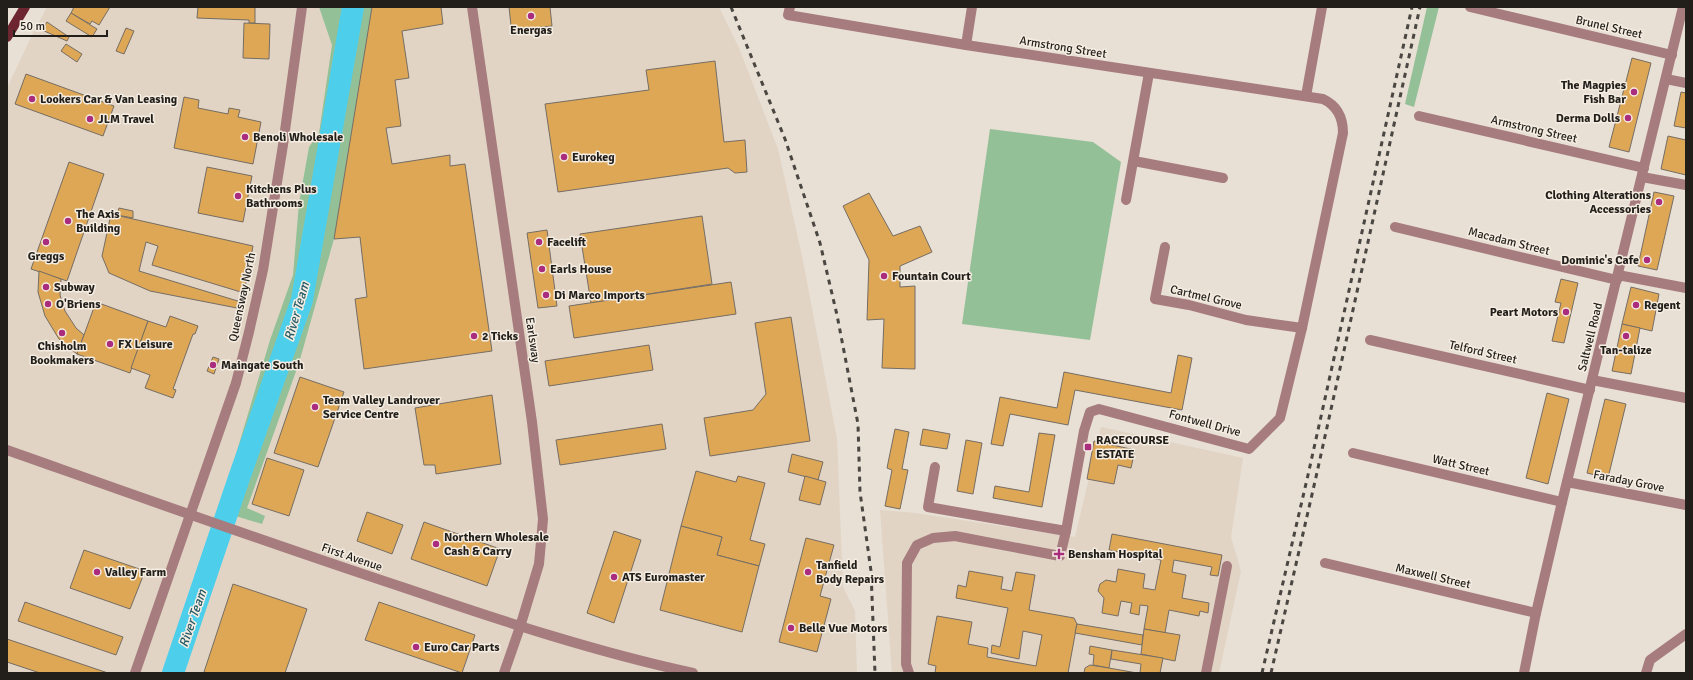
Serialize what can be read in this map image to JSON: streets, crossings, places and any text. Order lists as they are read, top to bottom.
{
  "streets": {
    "street": [
      "Brunel Street",
      "Armstrong Street",
      "Macadam Street",
      "Queensway North",
      "Cartmel Grove",
      "Saltwell Road",
      "Earlsway",
      "Telford Street",
      "Fontwell Drive",
      "Watt Street",
      "Faraday Grove",
      "First Avenue",
      "Maxwell Street"
    ]
  },
  "crossings": [
    ["Brunel Street", "Saltwell Road"],
    ["Armstrong Street", "Saltwell Road"],
    ["Armstrong Street", "Fontwell Drive"],
    ["Macadam Street", "Saltwell Road"],
    ["Queensway North", "First Avenue"],
    ["Cartmel Grove", "Fontwell Drive"],
    ["Saltwell Road", "Telford Street"],
    ["Saltwell Road", "Watt Street"],
    ["Saltwell Road", "Faraday Grove"],
    ["Saltwell Road", "Maxwell Street"],
    ["Earlsway", "First Avenue"]
  ],
  "water": ["River Team"],
  "places": {
    "other": [
      "Energas",
      "The Magpies Fish Bar",
      "Lookers Car & Van Leasing",
      "Derma Dolls",
      "JLM Travel",
      "Benoli Wholesale",
      "Eurokeg",
      "Kitchens Plus Bathrooms",
      "Clothing Alterations Accessories",
      "The Axis Building",
      "Greggs",
      "Facelift",
      "Dominic's Cafe",
      "Earls House",
      "Fountain Court",
      "Subway",
      "Di Marco Imports",
      "O'Briens",
      "Regent",
      "Peart Motors",
      "Chisholm Bookmakers",
      "2 Ticks",
      "Tan-talize",
      "FX Leisure",
      "Maingate South",
      "Team Valley Landrover Service Centre",
      "Northern Wholesale Cash & Carry",
      "Valley Farm",
      "Tanfield Body Repairs",
      "ATS Euromaster",
      "Belle Vue Motors",
      "Euro Car Parts"
    ],
    "transit": ["RACECOURSE ESTATE"],
    "health": ["Bensham Hospital"]
  },
  "scale_bar": "50 m"
}
